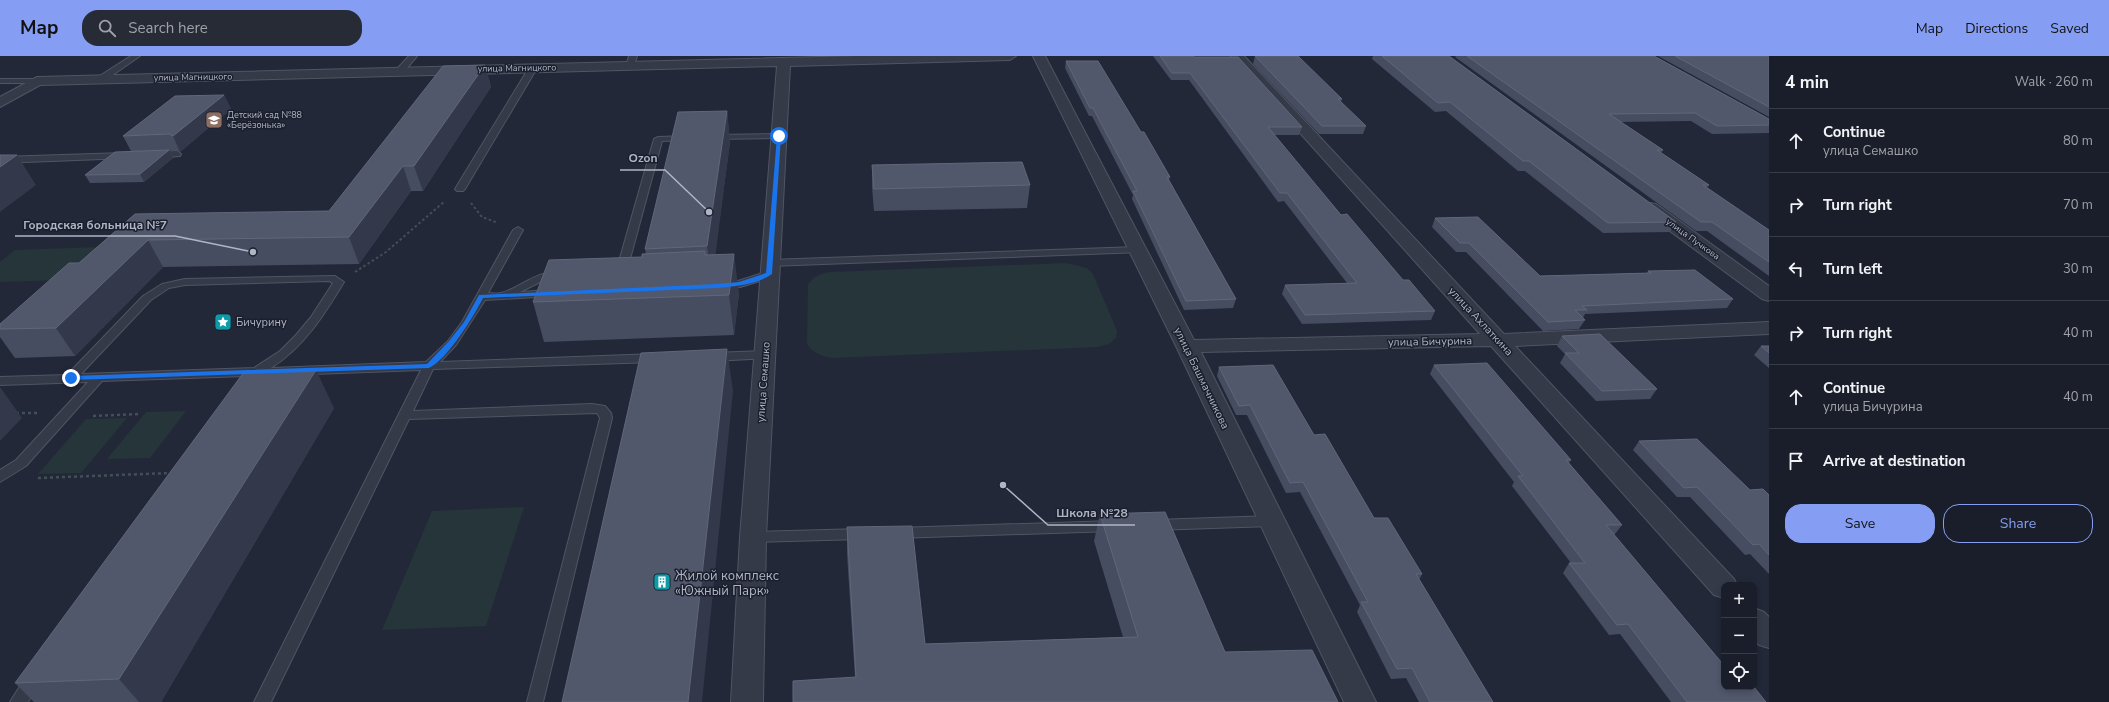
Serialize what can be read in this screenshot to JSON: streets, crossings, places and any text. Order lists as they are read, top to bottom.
{
  "streets": {
    "street": [
      "улица Магницкого",
      "улица Пучкова",
      "улица Ахлаткина",
      "улица Бичурина",
      "улица Башмачникова",
      "улица Семашко"
    ]
  },
  "crossings": [
    ["улица Магницкого", "улица Семашко"],
    ["улица Ахлаткина", "улица Бичурина"],
    ["улица Бичурина", "улица Башмачникова"]
  ],
  "places": {
    "school or university": ["Детский сад №88 «Берёзонька»"],
    "other": ["Ozon", "Городская больница №7", "Школа №28"],
    "place": ["Бичурину"],
    "building": ["Жилой комплекс «Южный Парк»"]
  },
  "page": {
    "header": "Map",
    "search": "Search here",
    "nav": ["Map", "Directions", "Saved"],
    "heading": ["4 min", "Walk · 260 m"],
    "list": [
      ["Continue", "улица Семашко", "80 m"],
      ["Turn right", "70 m"],
      ["Turn left", "30 m"],
      ["Turn right", "40 m"],
      ["Continue", "улица Бичурина", "40 m"],
      "Arrive at destination"
    ],
    "buttons": ["Save", "Share"],
    "map_buttons": ["+", "−"]
  }
}
